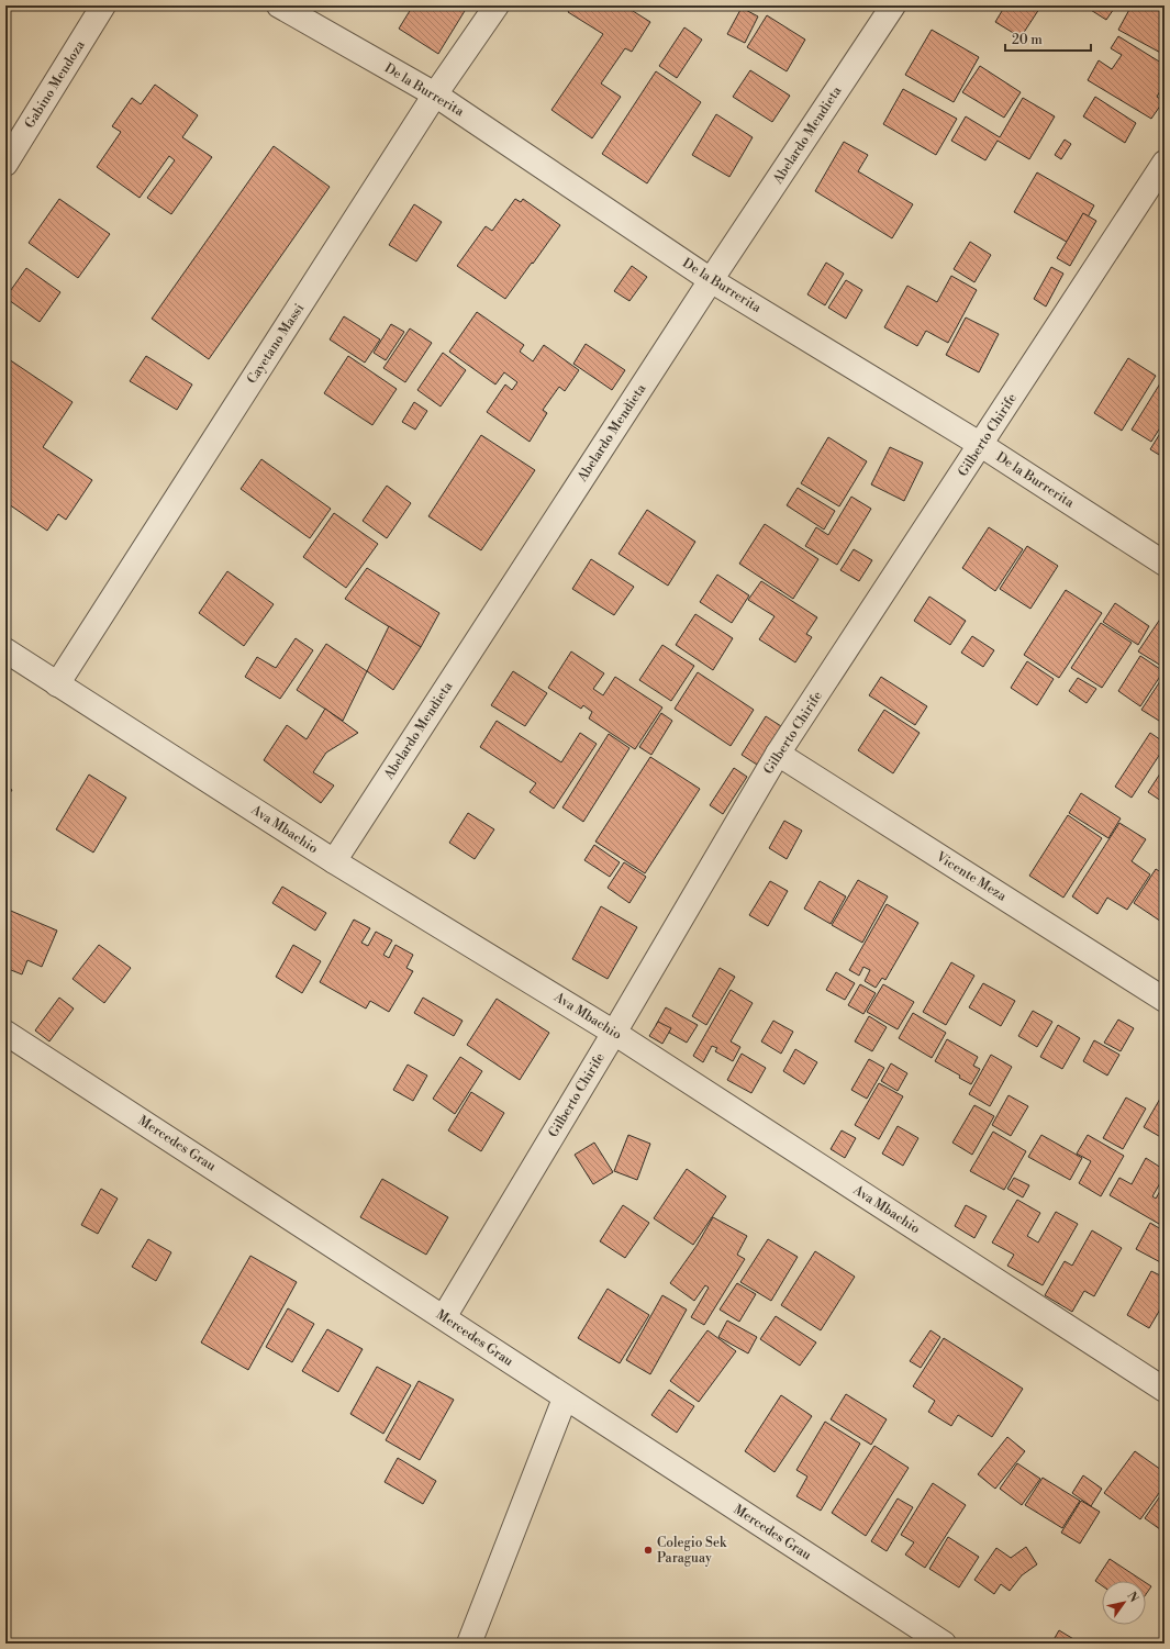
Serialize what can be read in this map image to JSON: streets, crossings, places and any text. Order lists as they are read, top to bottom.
{
  "streets": {
    "street": [
      "Gabino Mendoza",
      "De la Burrerita",
      "Abelardo Mendieta",
      "Cayetano Massi",
      "Gilberto Chirife",
      "Ava Mbachio",
      "Vicente Meza",
      "Mercedes Grau"
    ]
  },
  "crossings": [
    ["De la Burrerita", "Abelardo Mendieta"],
    ["De la Burrerita", "Cayetano Massi"],
    ["De la Burrerita", "Gilberto Chirife"],
    ["Abelardo Mendieta", "Ava Mbachio"],
    ["Cayetano Massi", "Ava Mbachio"],
    ["Gilberto Chirife", "Ava Mbachio"],
    ["Gilberto Chirife", "Vicente Meza"],
    ["Gilberto Chirife", "Mercedes Grau"]
  ],
  "places": ["Colegio Sek Paraguay"],
  "scale_bar": "20 m",
  "north": "top right"
}
